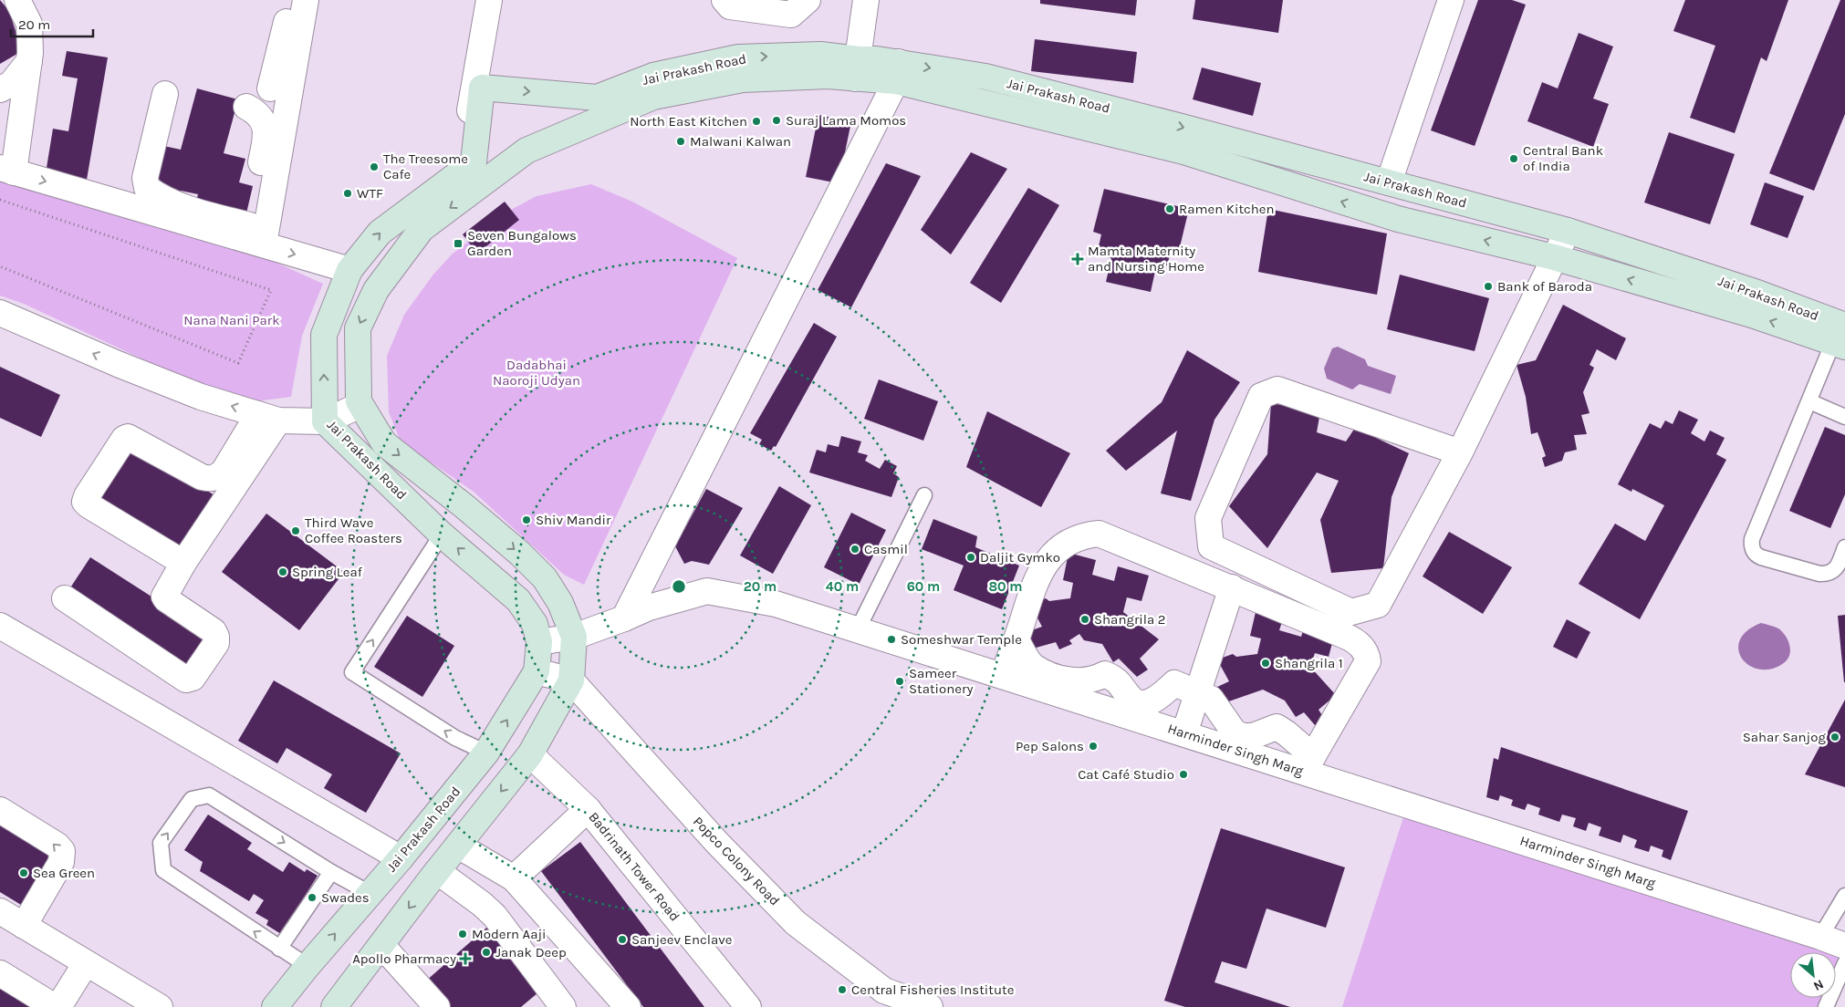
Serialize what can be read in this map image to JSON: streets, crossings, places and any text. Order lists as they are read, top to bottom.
{
  "streets": {
    "main road": ["Jai Prakash Road"],
    "street": ["Harminder Singh Marg", "Popco Colony Road", "Badrinath Tower Road"]
  },
  "crossings": [
    ["Jai Prakash Road", "Harminder Singh Marg"],
    ["Jai Prakash Road", "Popco Colony Road"],
    ["Jai Prakash Road", "Badrinath Tower Road"]
  ],
  "parks": ["Nana Nani Park", "Dadabhai Naoroji Udyan"],
  "places": {
    "other": [
      "Suraj Lama Momos",
      "North East Kitchen",
      "Malwani Kalwan",
      "Central Bank of India",
      "The Treesome Cafe",
      "WTF",
      "Ramen Kitchen",
      "Bank of Baroda",
      "Shiv Mandir",
      "Third Wave Coffee Roasters",
      "Casmil",
      "Daljit Gymko",
      "Spring Leaf",
      "Shangrila 2",
      "Someshwar Temple",
      "Shangrila 1",
      "Sameer Stationery",
      "Sahar Sanjog",
      "Pep Salons",
      "Cat Café Studio",
      "Sea Green",
      "Swades",
      "Modern Aaji",
      "Sanjeev Enclave",
      "Janak Deep",
      "Central Fisheries Institute"
    ],
    "transit": ["Seven Bungalows Garden"],
    "health": ["Mamta Maternity and Nursing Home", "Apollo Pharmacy"]
  },
  "scale_bar": "20 m",
  "north": "bottom right",
  "rings": [
    "20 m",
    "40 m",
    "60 m",
    "80 m"
  ]
}
